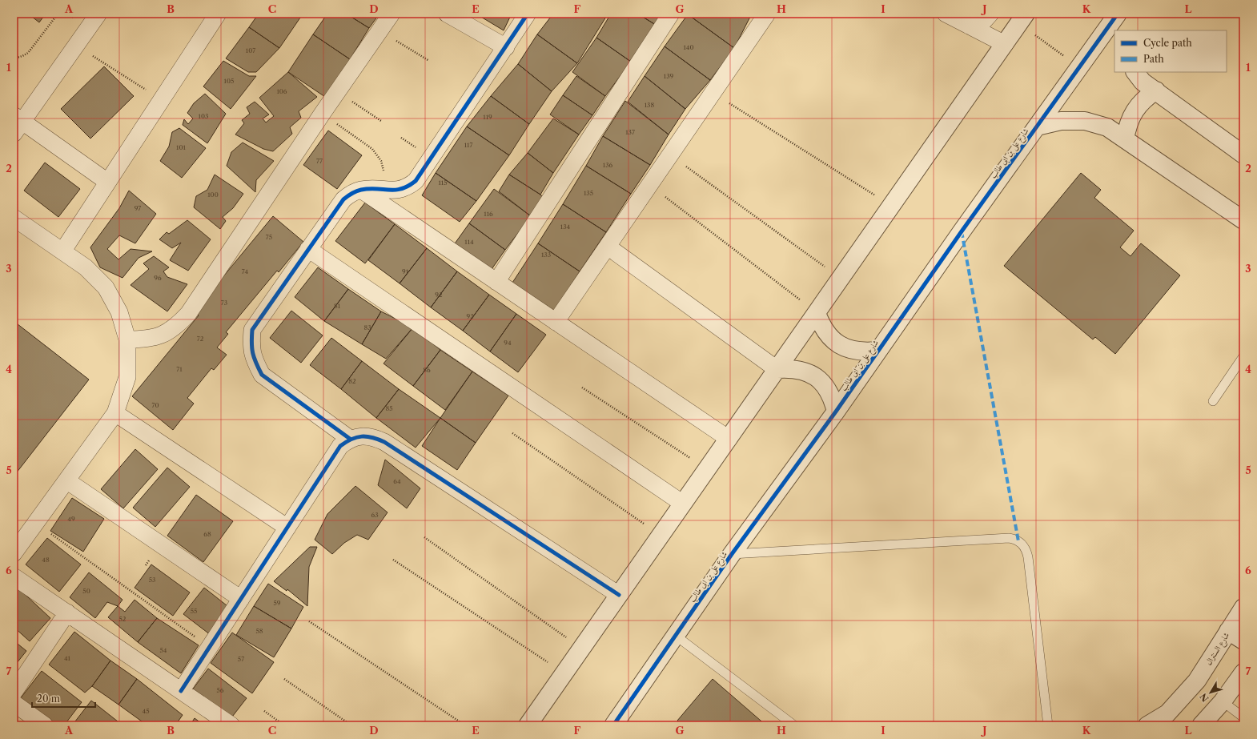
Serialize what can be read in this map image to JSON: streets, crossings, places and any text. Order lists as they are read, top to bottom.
{
  "streets": {
    "street": ["شارع على بن ابى طالب", "شارع السنترال"]
  },
  "house_numbers": [
    "140",
    "107",
    "139",
    "105",
    "106",
    "138",
    "103",
    "119",
    "137",
    "117",
    "101",
    "77",
    "136",
    "115",
    "135",
    "100",
    "97",
    "116",
    "134",
    "75",
    "114",
    "133",
    "74",
    "91",
    "96",
    "92",
    "73",
    "81",
    "93",
    "83",
    "72",
    "94",
    "71",
    "86",
    "82",
    "70",
    "85",
    "64",
    "63",
    "49",
    "68",
    "48",
    "53",
    "50",
    "59",
    "55",
    "52",
    "58",
    "54",
    "41",
    "57",
    "56",
    "45"
  ],
  "legend": ["Cycle path", "Path"],
  "scale_bar": "20 m",
  "north": "bottom left",
  "grid": {
    "columns": [
      "A",
      "B",
      "C",
      "D",
      "E",
      "F",
      "G",
      "H",
      "I",
      "J",
      "K",
      "L"
    ],
    "rows": [
      "1",
      "2",
      "3",
      "4",
      "5",
      "6",
      "7"
    ]
  }
}
